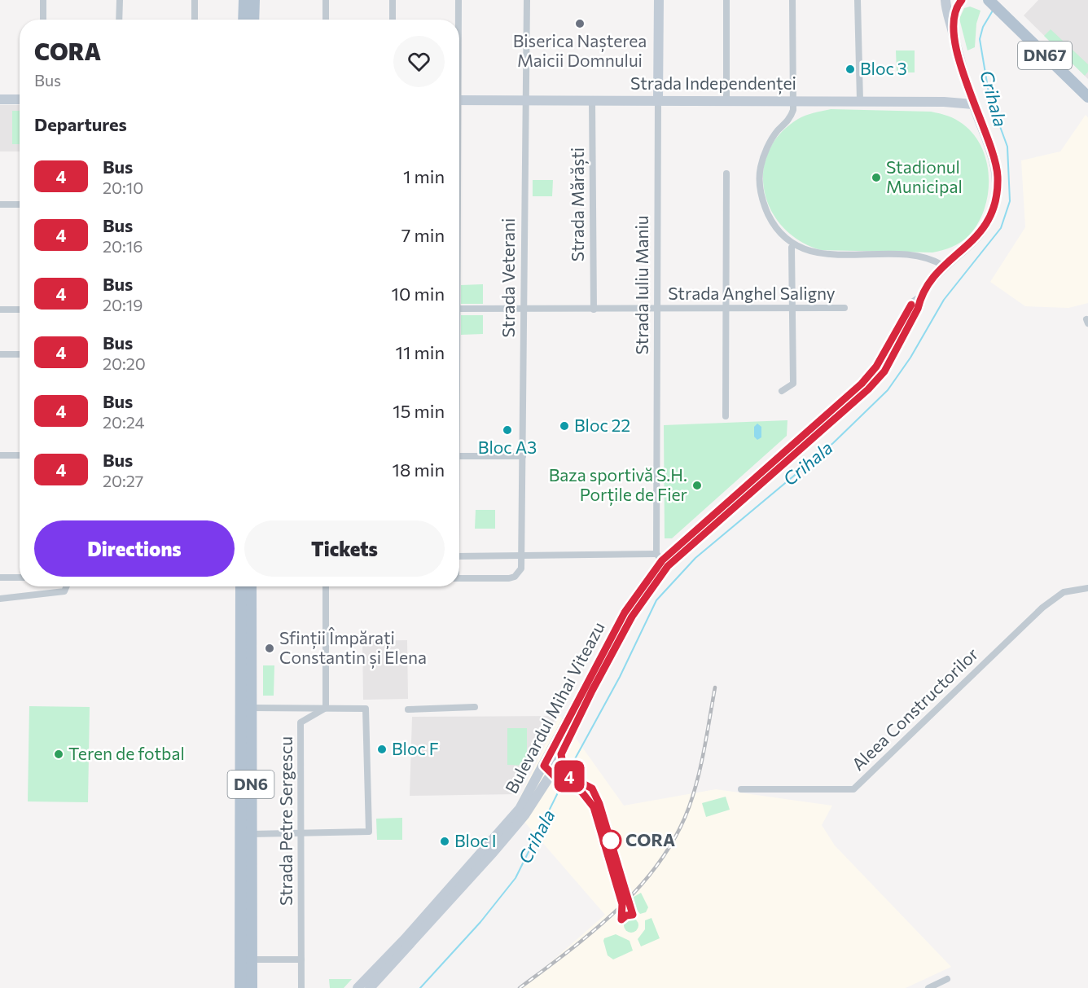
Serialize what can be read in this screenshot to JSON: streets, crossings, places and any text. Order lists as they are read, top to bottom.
{
  "streets": {
    "main road": [
      "DN67",
      "Strada Independenței",
      "Strada Iuliu Maniu",
      "Bulevardul Mihai Viteazu",
      "DN6"
    ],
    "street": [
      "Strada Mărăști",
      "Strada Veterani",
      "Strada Anghel Saligny",
      "Aleea Constructorilor",
      "Strada Petre Sergescu"
    ]
  },
  "crossings": [
    ["Strada Independenței", "Strada Mărăști"],
    ["Strada Independenței", "Strada Veterani"],
    ["Strada Independenței", "Strada Iuliu Maniu"],
    ["Strada Independenței", "Bulevardul Mihai Viteazu"],
    ["Strada Mărăști", "Strada Anghel Saligny"],
    ["Strada Veterani", "Strada Anghel Saligny"],
    ["Strada Iuliu Maniu", "Strada Anghel Saligny"],
    ["Strada Iuliu Maniu", "Bulevardul Mihai Viteazu"]
  ],
  "water": ["Crihala"],
  "places": [
    "Biserica Nașterea Maicii Domnului",
    "Bloc 3",
    "Stadionul Municipal",
    "Bloc 22",
    "Bloc A3",
    "Baza sportivă S.H. Porțile de Fier",
    "Sfinții Împărați Constantin și Elena",
    "Bloc F",
    "Teren de fotbal",
    "CORA",
    "Bloc I"
  ],
  "lines": ["bus line 4"],
  "page": {
    "on_map": "4",
    "heading": [
      ["CORA", "Bus"],
      "Departures"
    ],
    "list": [
      {
        "mark": "4",
        "name": "Bus",
        "note": "20:10",
        "value": "1 min"
      },
      {
        "mark": "4",
        "name": "Bus",
        "note": "20:16",
        "value": "7 min"
      },
      {
        "mark": "4",
        "name": "Bus",
        "note": "20:19",
        "value": "10 min"
      },
      {
        "mark": "4",
        "name": "Bus",
        "note": "20:20",
        "value": "11 min"
      },
      {
        "mark": "4",
        "name": "Bus",
        "note": "20:24",
        "value": "15 min"
      },
      {
        "mark": "4",
        "name": "Bus",
        "note": "20:27",
        "value": "18 min"
      }
    ],
    "buttons": ["Directions", "Tickets"]
  }
}
